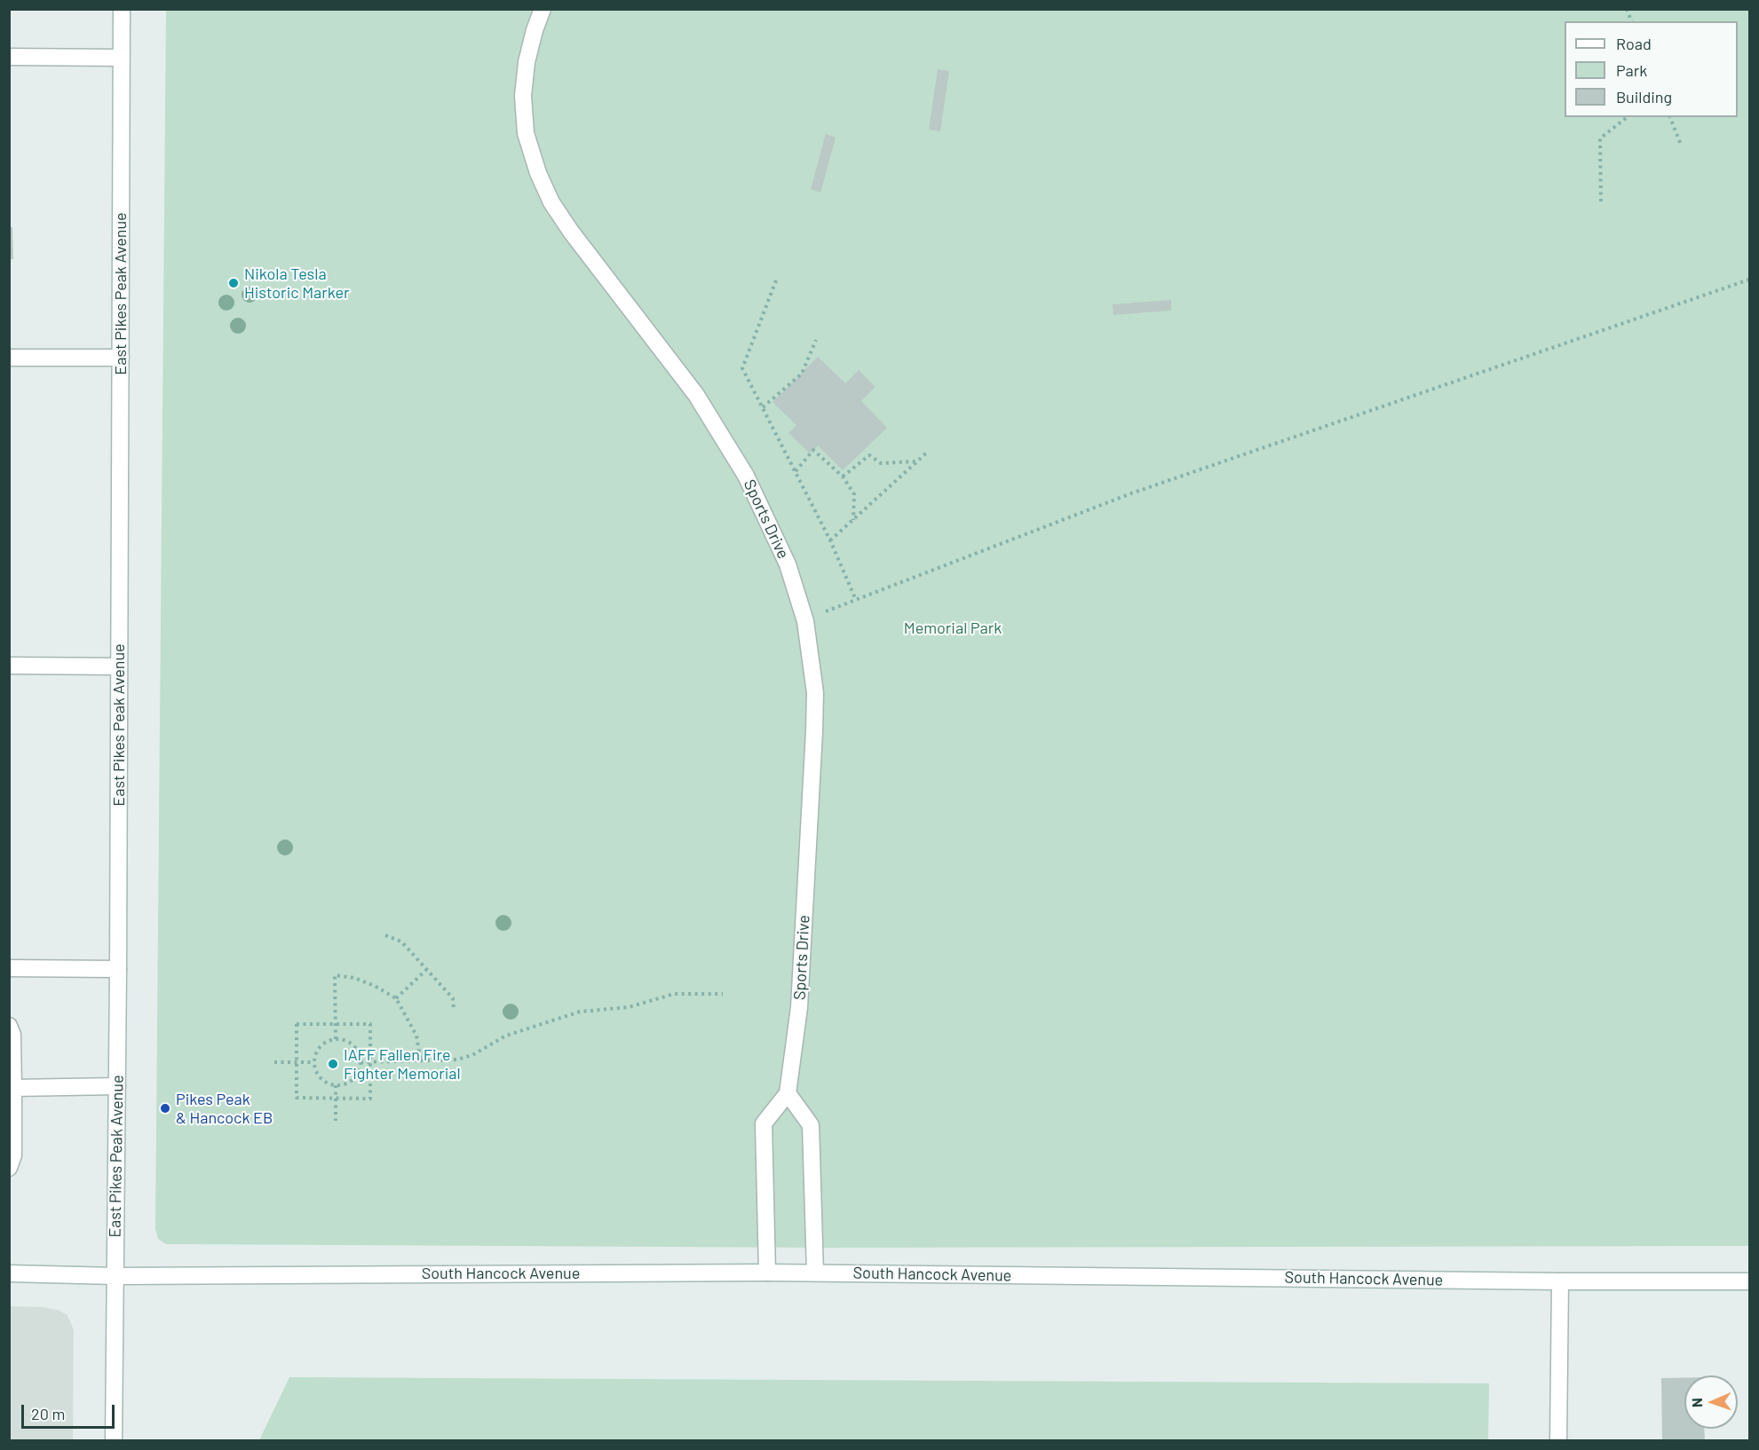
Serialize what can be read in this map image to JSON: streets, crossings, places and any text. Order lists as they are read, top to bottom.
{
  "streets": {
    "main road": ["East Pikes Peak Avenue", "Sports Drive", "South Hancock Avenue"]
  },
  "crossings": [
    ["East Pikes Peak Avenue", "South Hancock Avenue"]
  ],
  "parks": ["Memorial Park"],
  "places": ["Nikola Tesla Historic Marker", "IAFF Fallen Fire Fighter Memorial", "Pikes Peak & Hancock EB"],
  "legend": ["Road", "Park", "Building"],
  "scale_bar": "20 m",
  "north": "left"
}
